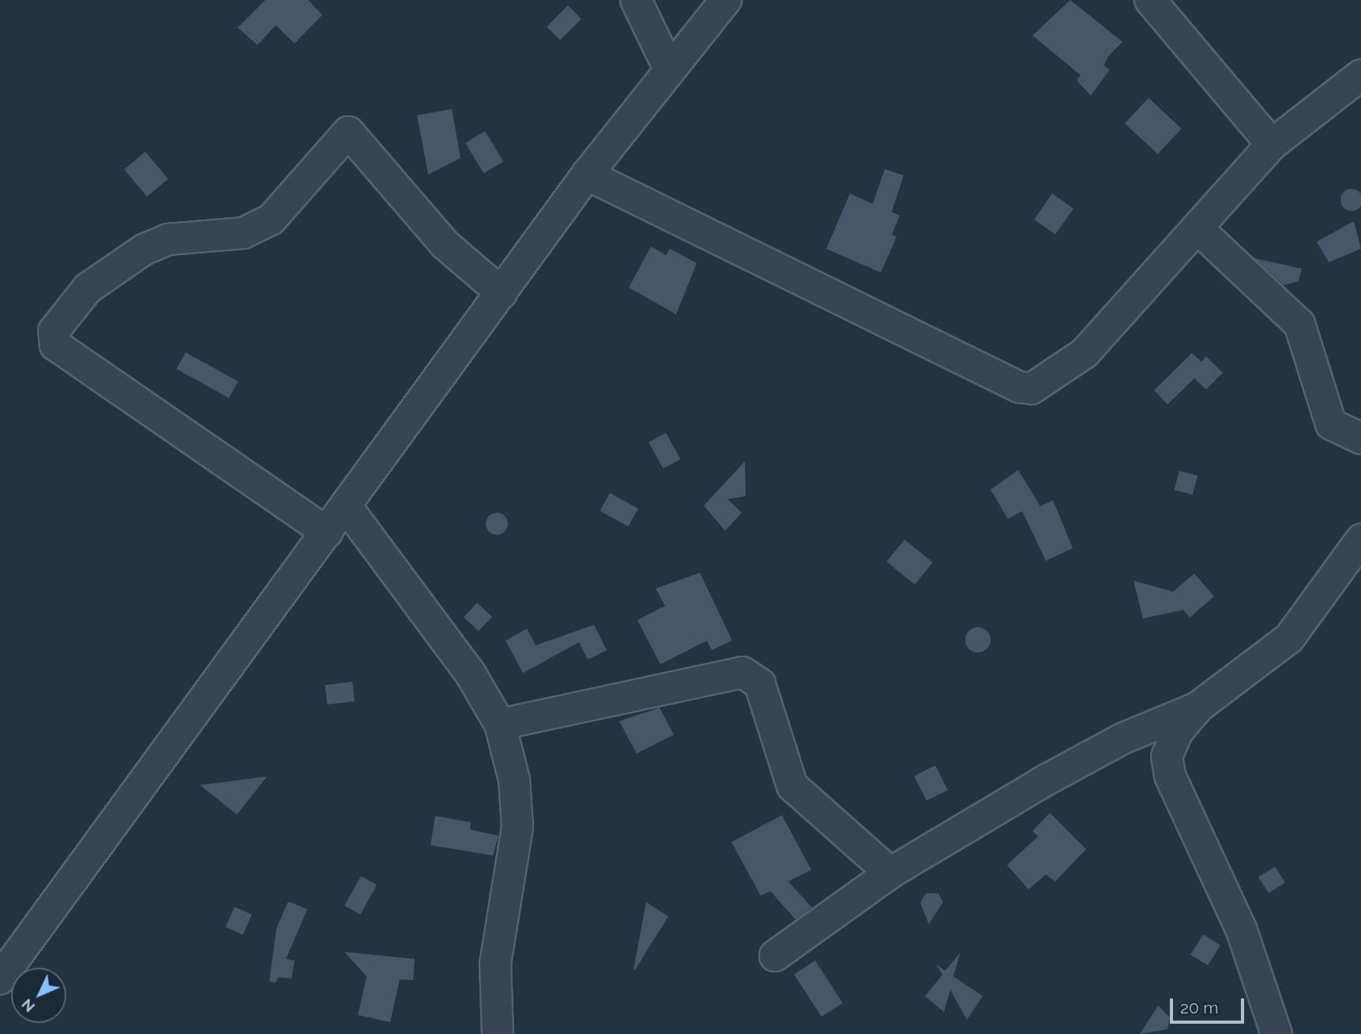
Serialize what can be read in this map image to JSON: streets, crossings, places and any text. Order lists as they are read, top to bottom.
{
  "scale_bar": "20 m",
  "north": "bottom left"
}
